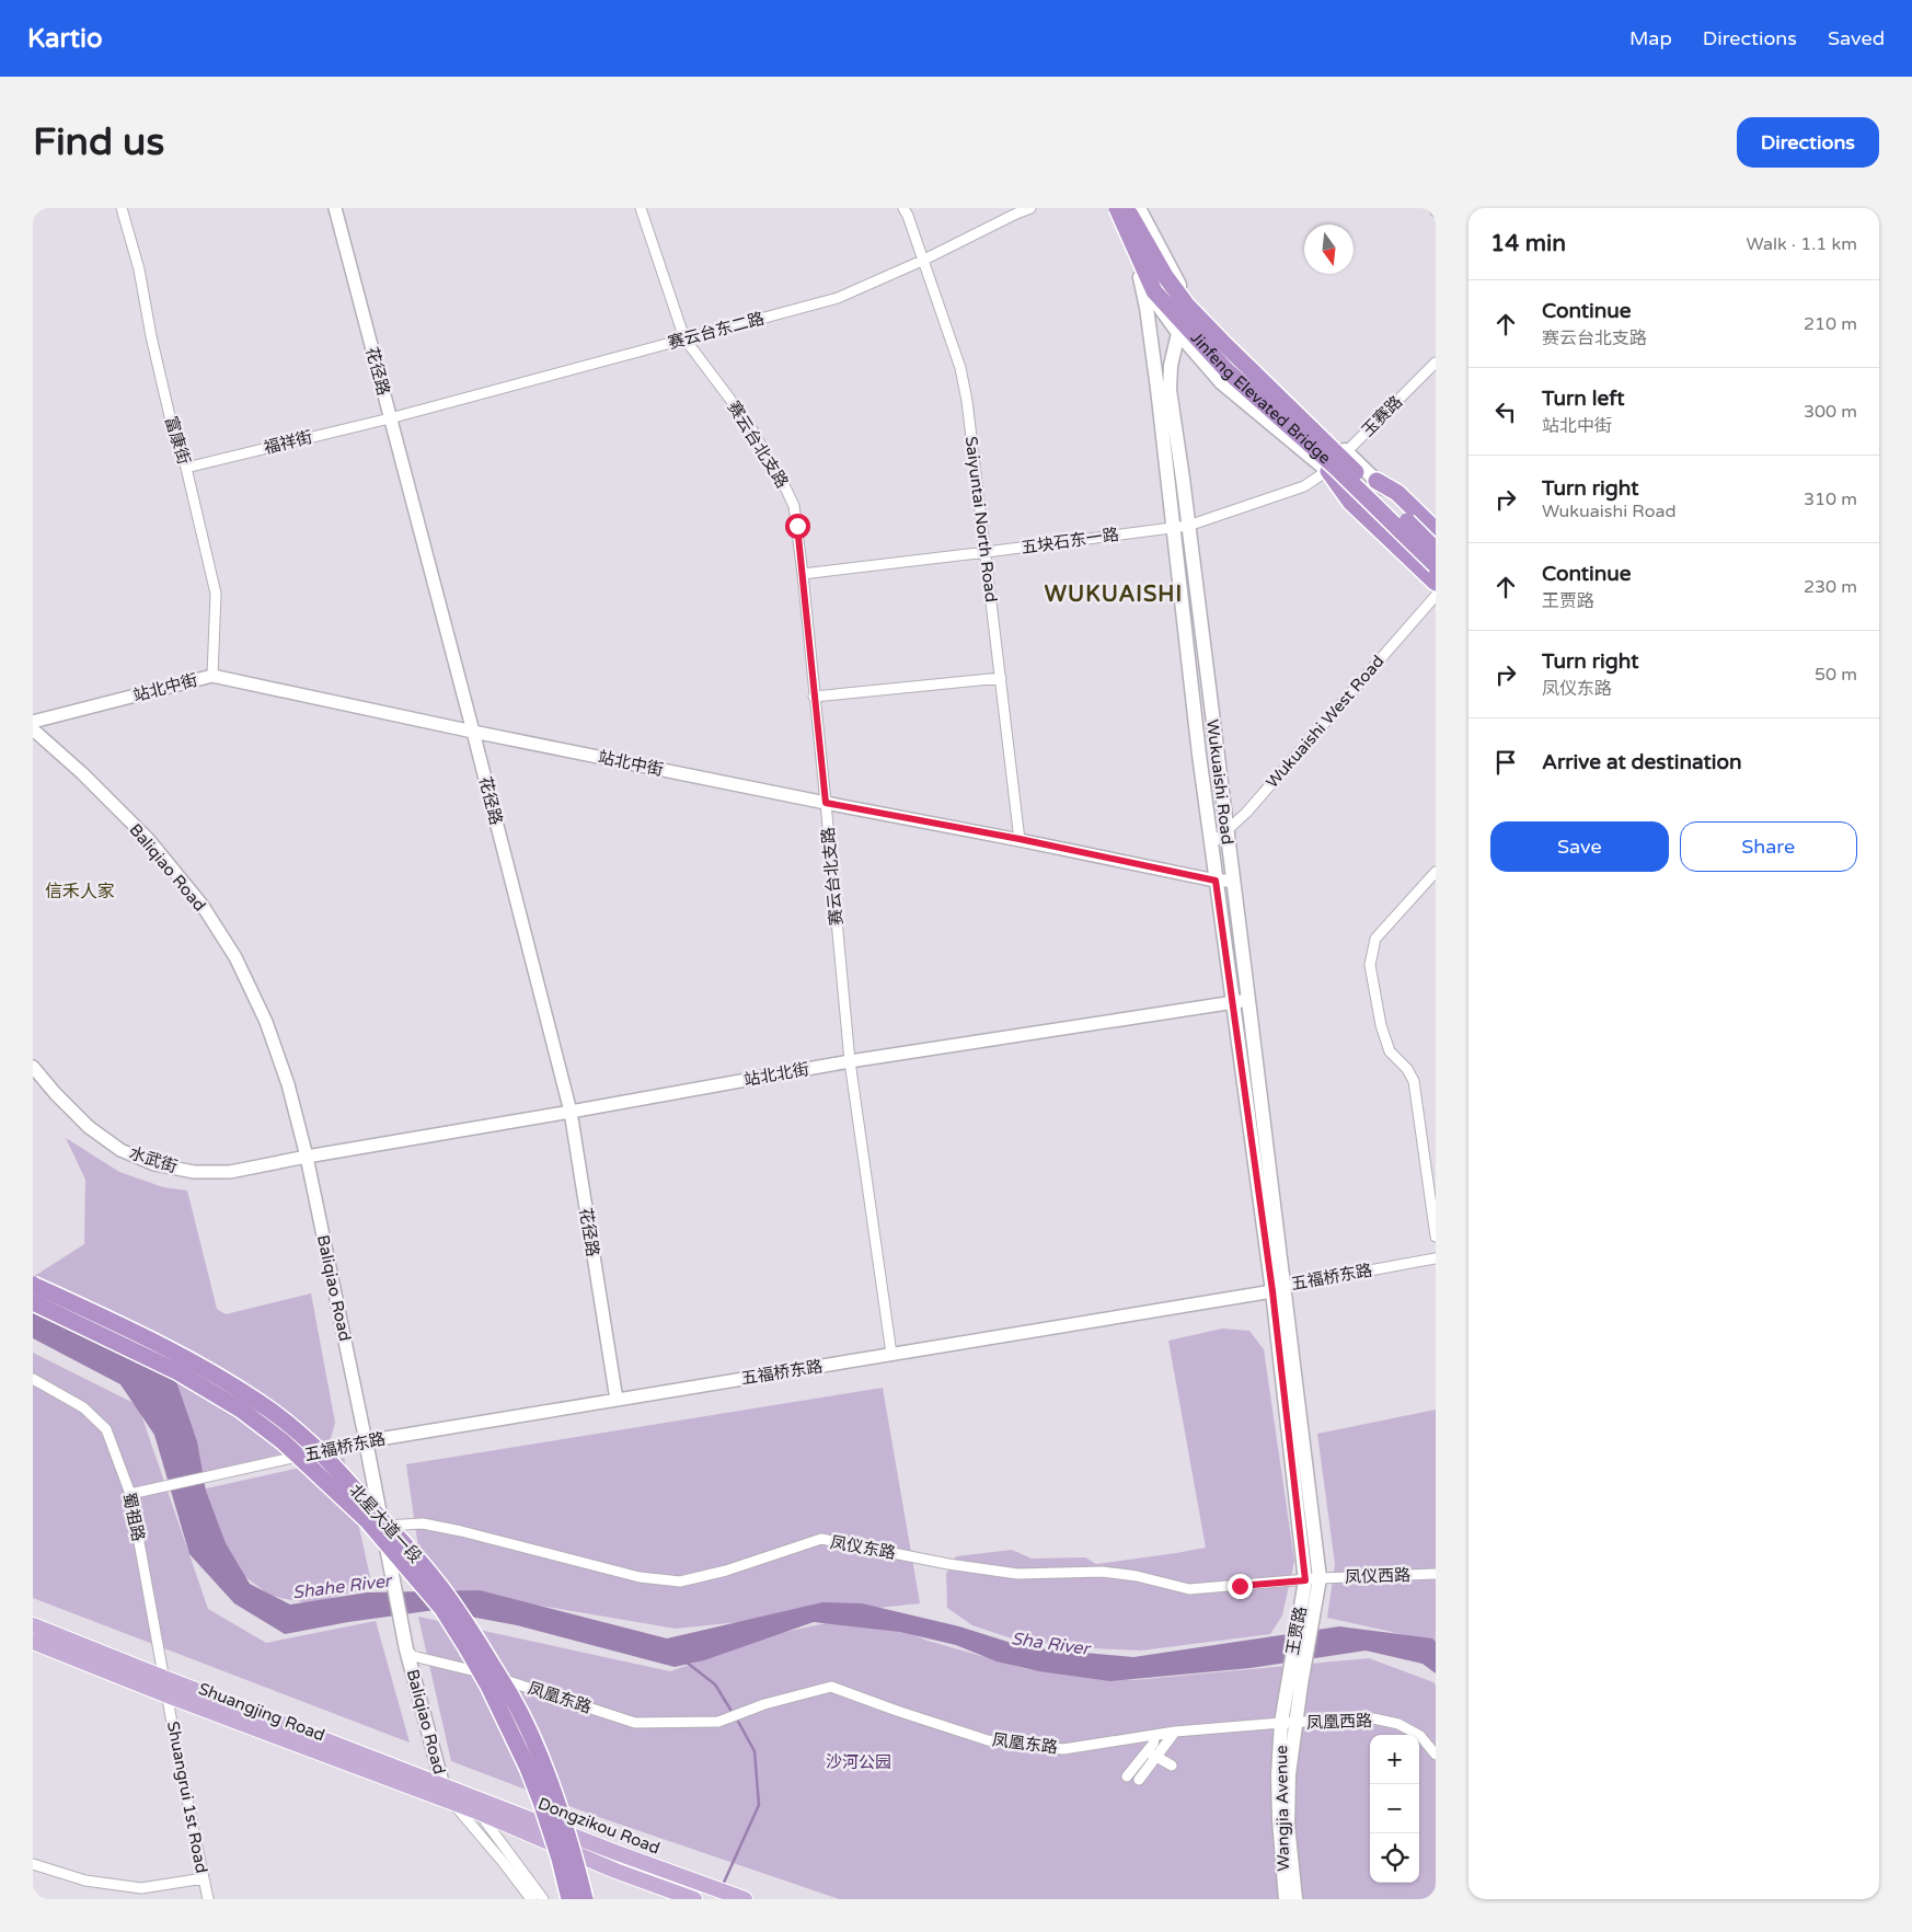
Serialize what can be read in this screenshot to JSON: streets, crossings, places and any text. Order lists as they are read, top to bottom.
{
  "streets": {
    "highway": ["Jinfeng Elevated Bridge", "北星大道一段"],
    "main road": [
      "Wukuaishi Road",
      "Baliqiao Road",
      "Shuangjing Road",
      "Wangjia Avenue",
      "Dongzikou Road"
    ],
    "street": [
      "赛云台东二路",
      "花径路",
      "玉赛路",
      "富康街",
      "福祥街",
      "赛云台北支路",
      "Saiyuntai North Road",
      "五块石东一路",
      "站北中街",
      "Wukuaishi West Road",
      "站北北街",
      "水武街",
      "五福桥东路",
      "蜀祖路",
      "凤仪东路",
      "凤仪西路",
      "凤凰东路",
      "凤凰西路",
      "Shuangrui 1st Road"
    ]
  },
  "crossings": [
    ["赛云台东二路", "花径路"],
    ["赛云台东二路", "福祥街"],
    ["赛云台东二路", "赛云台北支路"],
    ["赛云台东二路", "Saiyuntai North Road"],
    ["花径路", "福祥街"],
    ["花径路", "站北中街"],
    ["花径路", "站北北街"],
    ["花径路", "五福桥东路"],
    ["玉赛路", "五块石东一路"],
    ["富康街", "福祥街"],
    ["富康街", "站北中街"],
    ["赛云台北支路", "五块石东一路"],
    ["赛云台北支路", "站北中街"],
    ["赛云台北支路", "站北北街"],
    ["赛云台北支路", "五福桥东路"],
    ["Saiyuntai North Road", "五块石东一路"],
    ["Saiyuntai North Road", "站北中街"],
    ["五块石东一路", "Wukuaishi Road"],
    ["站北中街", "Wukuaishi Road"],
    ["Wukuaishi West Road", "Wukuaishi Road"],
    ["Wukuaishi Road", "站北北街"],
    ["Wukuaishi Road", "五福桥东路"],
    ["Baliqiao Road", "站北北街"],
    ["Baliqiao Road", "水武街"],
    ["Baliqiao Road", "五福桥东路"],
    ["Baliqiao Road", "凤仪东路"],
    ["Baliqiao Road", "凤凰东路"],
    ["Baliqiao Road", "Shuangjing Road"],
    ["Baliqiao Road", "Dongzikou Road"],
    ["站北北街", "水武街"],
    ["五福桥东路", "蜀祖路"],
    ["蜀祖路", "Shuangjing Road"],
    ["蜀祖路", "Shuangrui 1st Road"],
    ["凤仪东路", "凤仪西路"],
    ["凤凰东路", "凤凰西路"],
    ["凤凰东路", "Wangjia Avenue"],
    ["Shuangjing Road", "Shuangrui 1st Road"],
    ["Shuangjing Road", "Dongzikou Road"],
    ["凤凰西路", "Wangjia Avenue"]
  ],
  "districts": ["WUKUAISHI", "信禾人家"],
  "water": ["Shahe River", "Sha River"],
  "parks": ["沙河公园"],
  "north": "bottom",
  "page": {
    "header": "Kartio",
    "nav": ["Map", "Directions", "Saved"],
    "buttons": [
      "Directions",
      ["Save", "Share"]
    ],
    "title": "Find us",
    "heading": ["14 min", "Walk · 1.1 km"],
    "list": [
      ["Continue", "赛云台北支路", "210 m"],
      ["Turn left", "站北中街", "300 m"],
      ["Turn right", "Wukuaishi Road", "310 m"],
      ["Continue", "王贾路", "230 m"],
      ["Turn right", "凤仪东路", "50 m"],
      "Arrive at destination"
    ],
    "map_buttons": ["+", "−"]
  }
}
